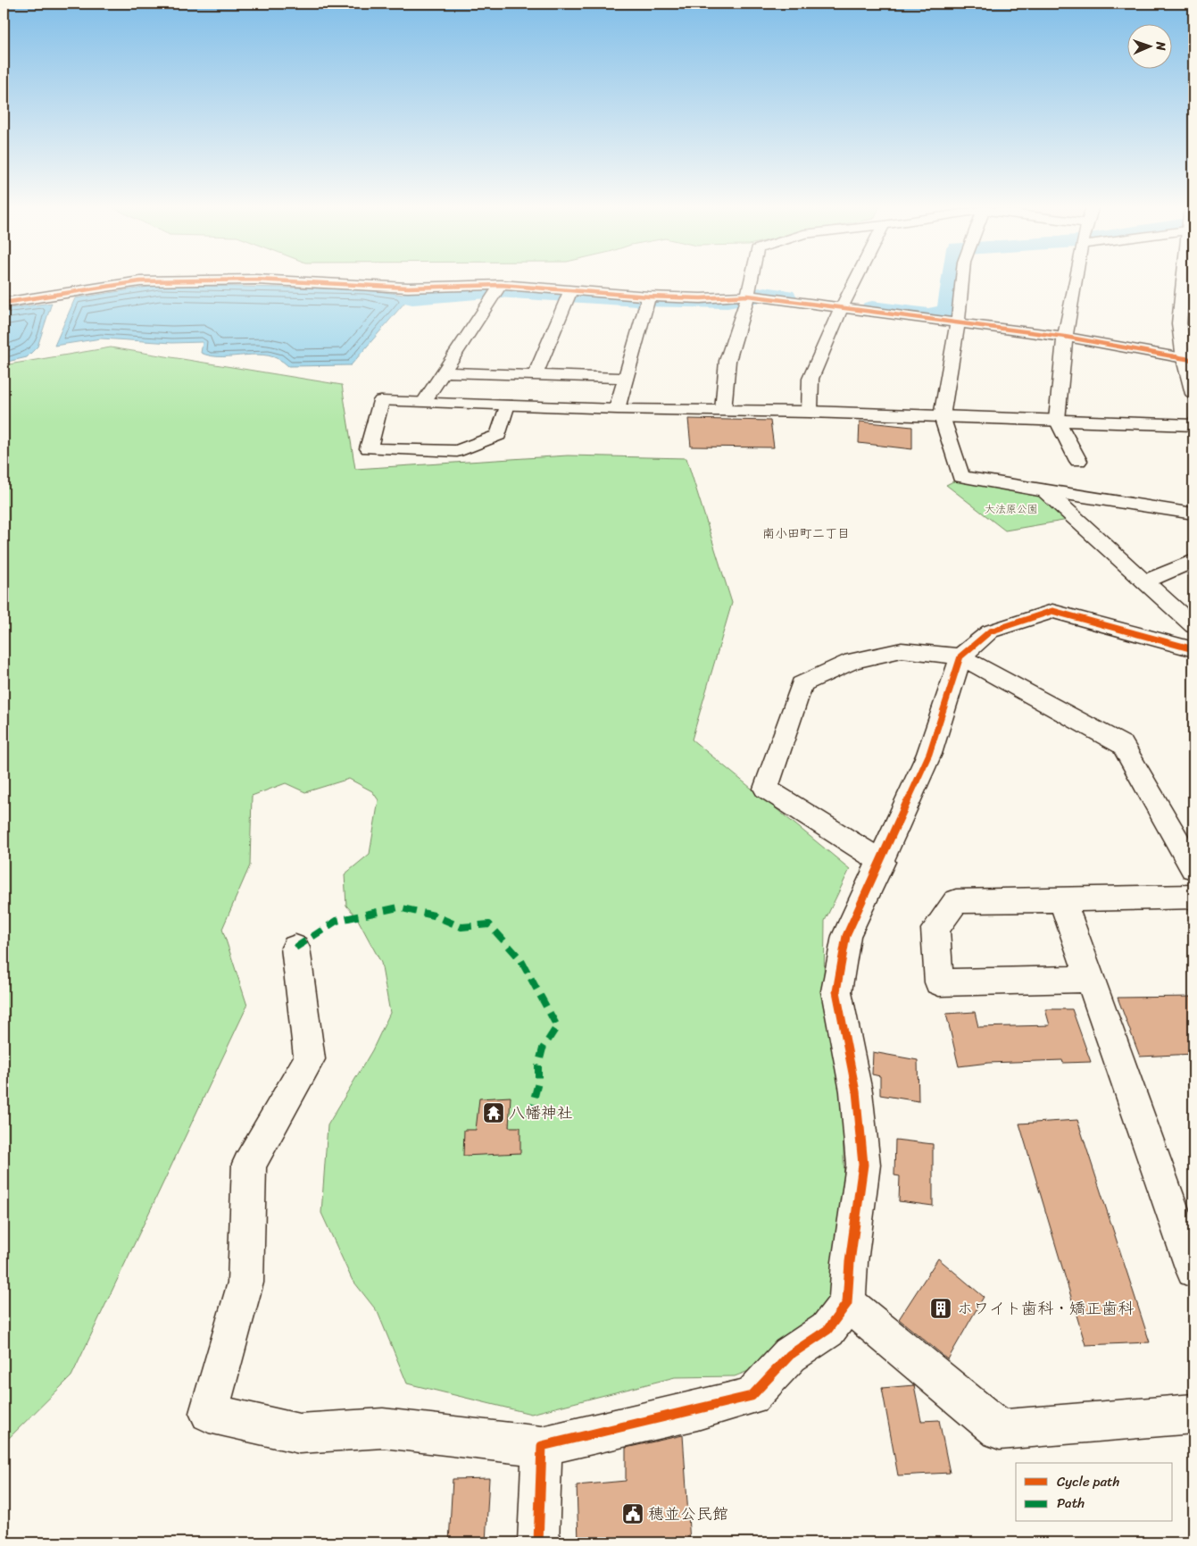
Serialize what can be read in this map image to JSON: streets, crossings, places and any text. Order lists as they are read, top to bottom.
{
  "districts": ["南小田町二丁目"],
  "parks": ["大法原公園"],
  "places": {
    "temple": ["八幡神社"],
    "building": ["ホワイト歯科・矯正歯科"],
    "public building": ["穂並公民館"]
  },
  "legend": ["Cycle path", "Path"],
  "north": "right"
}
